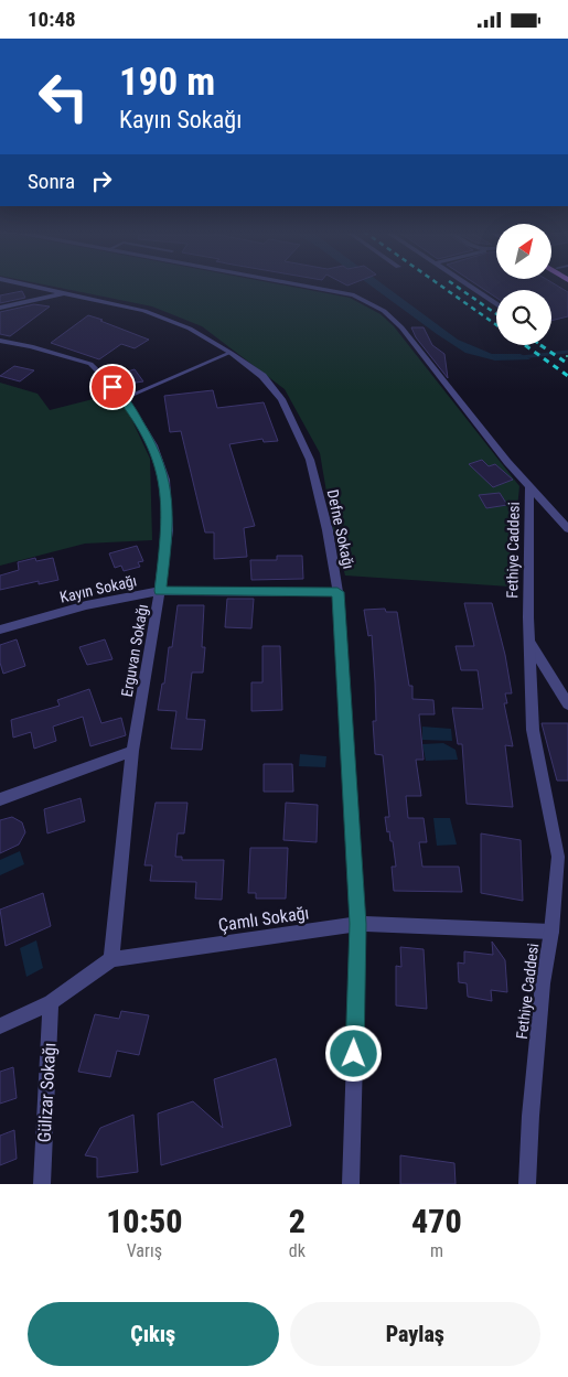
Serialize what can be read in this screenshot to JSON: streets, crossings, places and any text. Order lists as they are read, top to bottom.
{
  "streets": {
    "street": [
      "Defne Sokağı",
      "Fethiye Caddesi",
      "Kayın Sokağı",
      "Erguvan Sokağı",
      "Çamlı Sokağı",
      "Gülizar Sokağı"
    ]
  },
  "crossings": [
    ["Defne Sokağı", "Kayın Sokağı"],
    ["Defne Sokağı", "Çamlı Sokağı"],
    ["Fethiye Caddesi", "Çamlı Sokağı"],
    ["Kayın Sokağı", "Erguvan Sokağı"],
    ["Erguvan Sokağı", "Çamlı Sokağı"],
    ["Çamlı Sokağı", "Gülizar Sokağı"]
  ],
  "north": "top right",
  "page": {
    "status": "10:48",
    "turn": ["190 m", "Kayın Sokağı"],
    "then": "Sonra",
    "eta": [
      "10:50",
      "Varış",
      "2",
      "dk",
      "470",
      "m"
    ],
    "buttons": ["Çıkış", "Paylaş"]
  }
}
